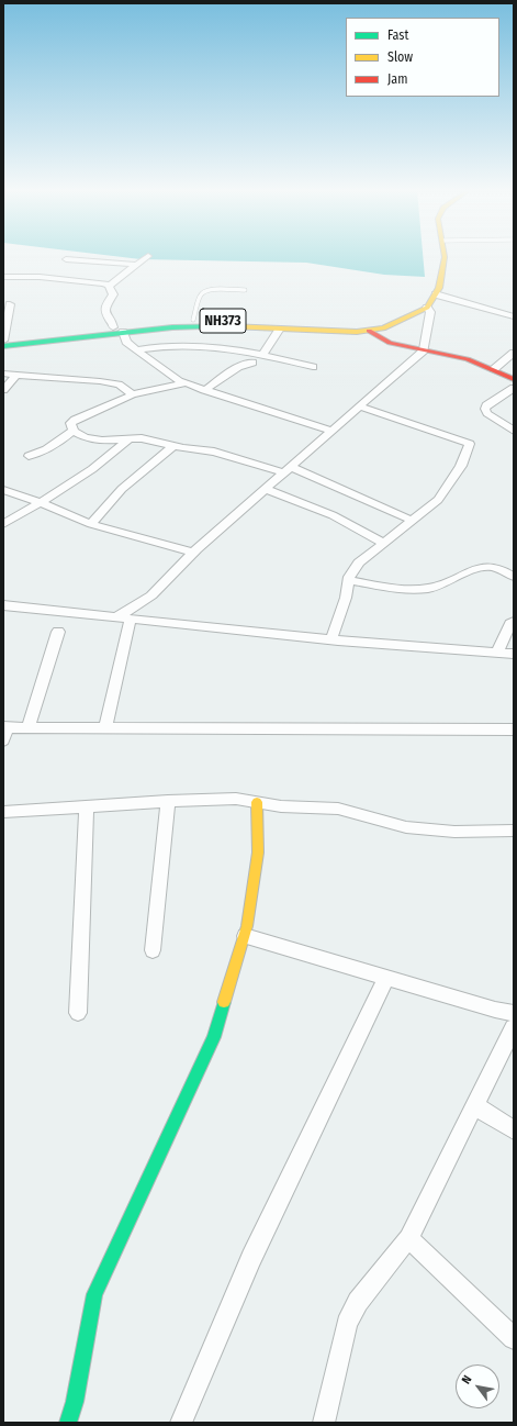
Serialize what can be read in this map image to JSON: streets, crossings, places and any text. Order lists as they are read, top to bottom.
{
  "streets": {
    "main road": ["NH373"]
  },
  "legend": ["Fast", "Slow", "Jam"],
  "north": "top left"
}
